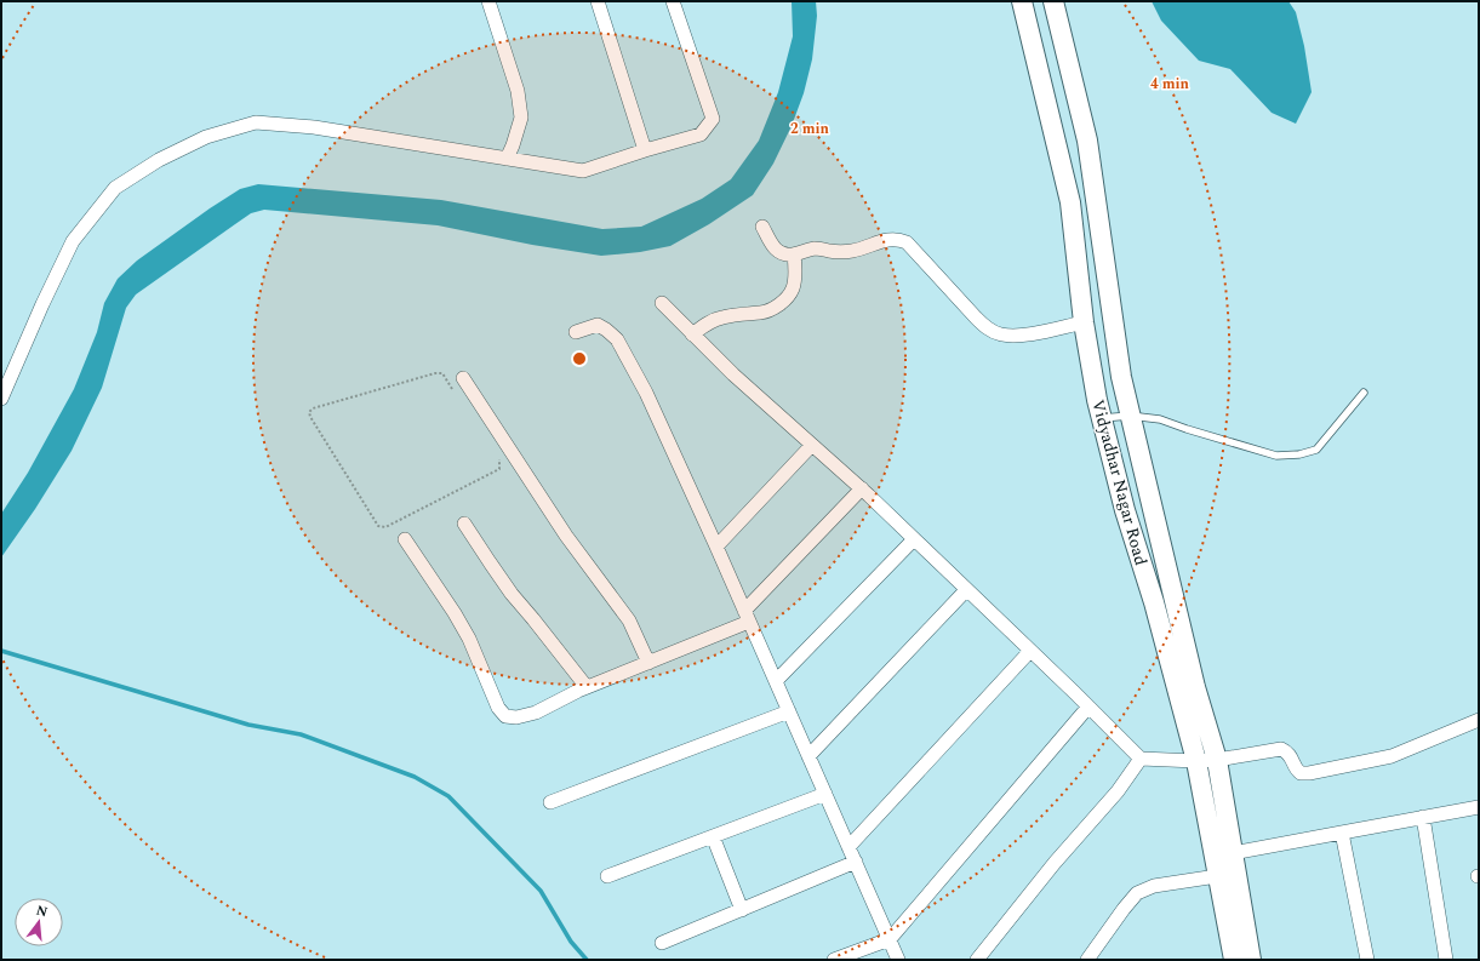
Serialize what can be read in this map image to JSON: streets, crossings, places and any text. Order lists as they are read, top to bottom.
{
  "streets": {
    "main road": ["Vidyadhar Nagar Road"]
  },
  "north": "top",
  "rings": ["4 min", "2 min"]
}
